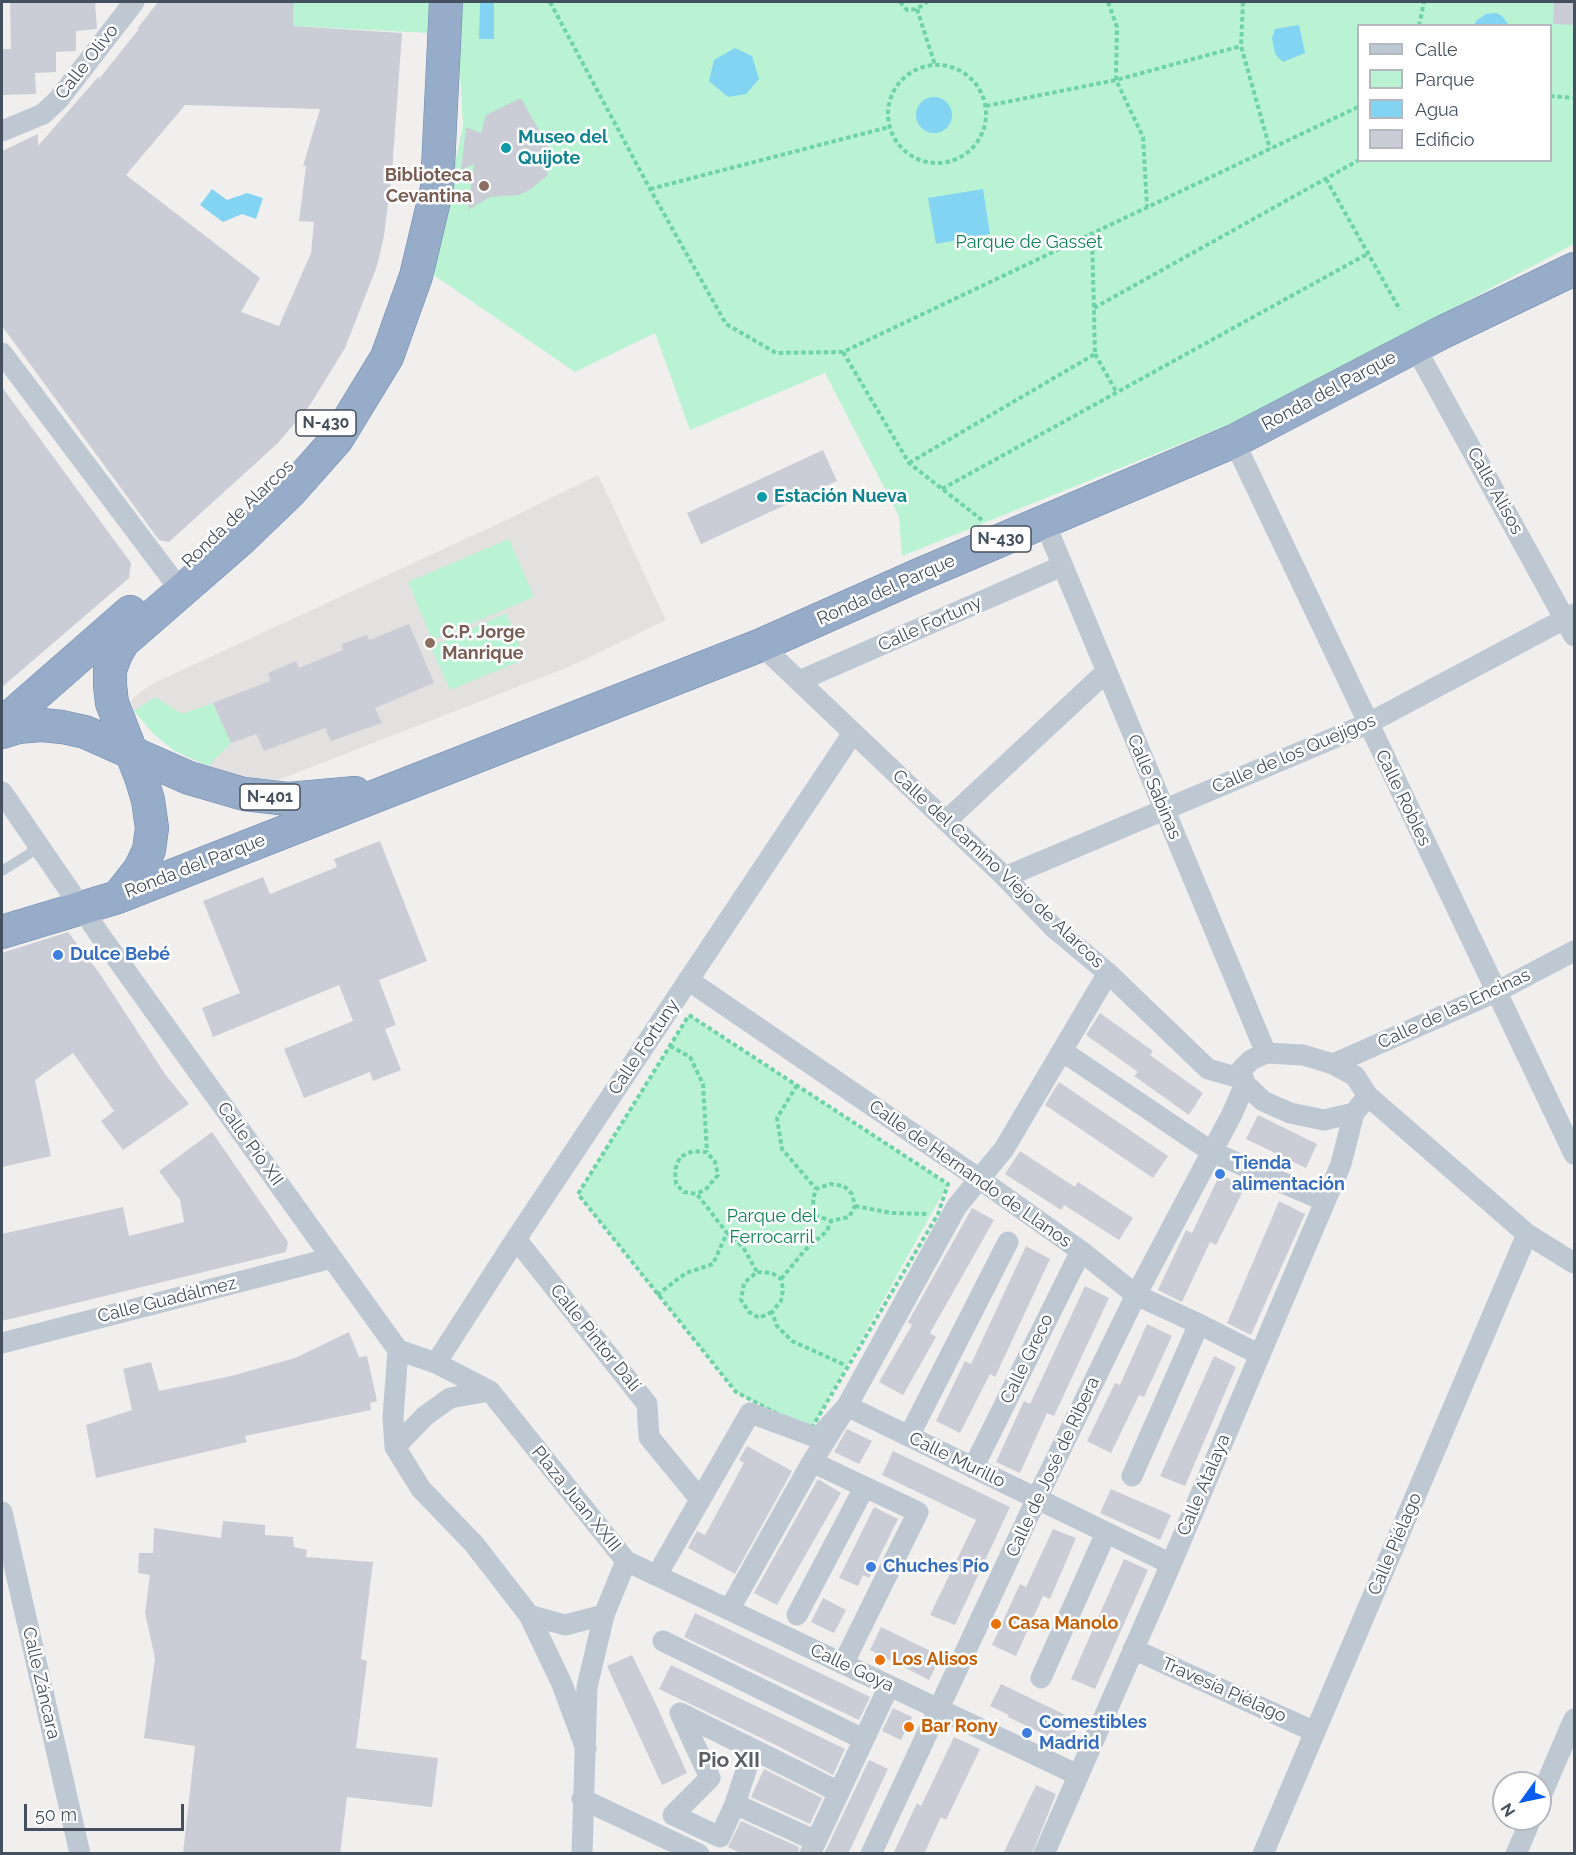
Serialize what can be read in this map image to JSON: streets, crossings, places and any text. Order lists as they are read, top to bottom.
{
  "streets": {
    "highway": [
      "Ronda del Parque",
      "N-430",
      "Ronda de Alarcos",
      "N-401"
    ],
    "street": [
      "Calle Olivo",
      "Calle Alisos",
      "Calle Fortuny",
      "Calle de los Quejigos",
      "Calle Sabinas",
      "Calle Robles",
      "Calle del Camino Viejo de Alarcos",
      "Calle de las Encinas",
      "Calle Pío XII",
      "Calle de Hernando de Llanos",
      "Calle Guadálmez",
      "Calle Pintor Dalí",
      "Calle Greco",
      "Calle Murillo",
      "Calle de José de Ribera",
      "Calle Atalaya",
      "Plaza Juan XXIII",
      "Calle Piélago",
      "Calle Goya",
      "Calle Záncara",
      "Travesía Piélago"
    ]
  },
  "crossings": [
    ["Ronda del Parque", "Calle Alisos"],
    ["Ronda del Parque", "Ronda de Alarcos"],
    ["Ronda del Parque", "Calle Sabinas"],
    ["Ronda del Parque", "Calle Robles"],
    ["Ronda del Parque", "Calle del Camino Viejo de Alarcos"],
    ["Calle Alisos", "Calle de los Quejigos"],
    ["Calle Fortuny", "Calle Sabinas"],
    ["Calle Fortuny", "Calle del Camino Viejo de Alarcos"],
    ["Calle Fortuny", "Calle de Hernando de Llanos"],
    ["Calle Fortuny", "Calle Pintor Dalí"],
    ["Calle Fortuny", "Plaza Juan XXIII"],
    ["Calle de los Quejigos", "Calle Sabinas"],
    ["Calle de los Quejigos", "Calle Robles"],
    ["Calle de los Quejigos", "Calle del Camino Viejo de Alarcos"],
    ["Calle Sabinas", "Calle de José de Ribera"],
    ["Calle Robles", "Calle de las Encinas"],
    ["Calle del Camino Viejo de Alarcos", "Calle de José de Ribera"],
    ["Calle Pío XII", "Calle Guadálmez"],
    ["Calle Pío XII", "Plaza Juan XXIII"],
    ["Calle de Hernando de Llanos", "Calle Greco"],
    ["Calle de Hernando de Llanos", "Calle de José de Ribera"],
    ["Calle de Hernando de Llanos", "Calle Atalaya"],
    ["Calle Greco", "Calle Murillo"],
    ["Calle Murillo", "Calle de José de Ribera"],
    ["Calle Murillo", "Calle Atalaya"],
    ["Calle de José de Ribera", "Calle Goya"],
    ["Calle Atalaya", "Calle Goya"],
    ["Calle Atalaya", "Travesía Piélago"],
    ["Plaza Juan XXIII", "Calle Goya"],
    ["Calle Piélago", "Travesía Piélago"]
  ],
  "districts": ["Pio XII"],
  "parks": ["Parque de Gasset", "Parque del Ferrocarril"],
  "places": [
    "Museo del Quijote",
    "Biblioteca Cevantina",
    "Estación Nueva",
    "C.P. Jorge Manrique",
    "Dulce Bebé",
    "Tienda alimentación",
    "Chuches Pío",
    "Casa Manolo",
    "Los Alisos",
    "Bar Rony",
    "Comestibles Madrid"
  ],
  "legend": [
    "Calle",
    "Parque",
    "Agua",
    "Edificio"
  ],
  "scale_bar": "50 m",
  "north": "bottom left"
}
